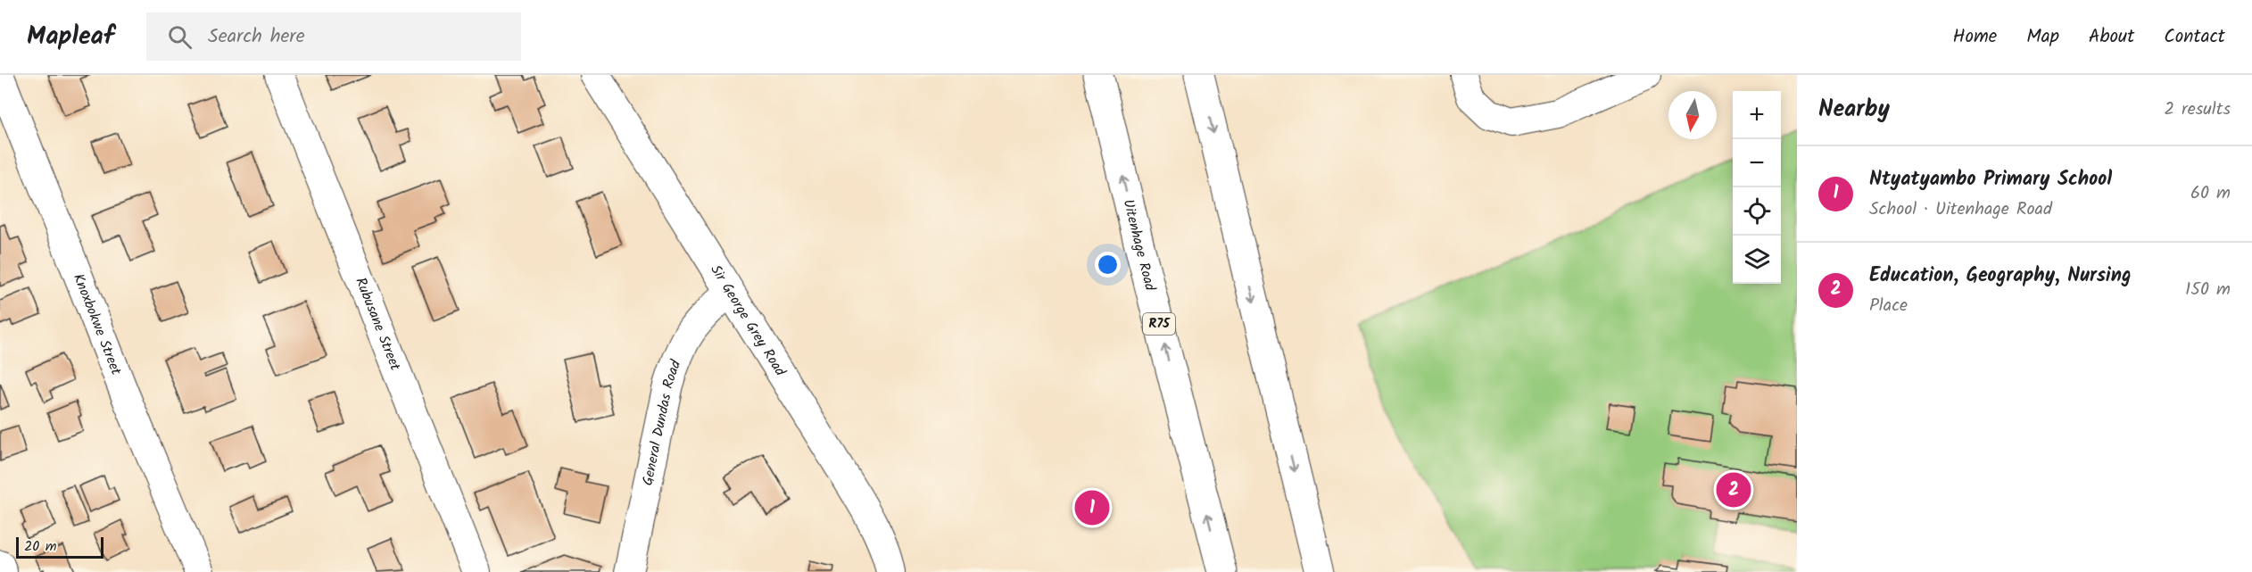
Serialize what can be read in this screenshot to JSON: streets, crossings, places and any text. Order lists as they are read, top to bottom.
{
  "streets": {
    "main road": ["Uitenhage Road", "R75"],
    "street": [
      "Sir George Grey Road",
      "Rubusane Street",
      "Knoxbokwe Street",
      "General Dundas Road"
    ]
  },
  "crossings": [
    ["Sir George Grey Road", "General Dundas Road"]
  ],
  "scale_bar": "20 m",
  "north": "bottom",
  "page": {
    "header": "Mapleaf",
    "search": "Search here",
    "nav": [
      "Home",
      "Map",
      "About",
      "Contact"
    ],
    "heading": ["Nearby", "2 results"],
    "map_buttons": ["+", "−"],
    "list": [
      {
        "mark": "1",
        "name": "Ntyatyambo Primary School",
        "note": "School · Uitenhage Road",
        "value": "60 m"
      },
      {
        "mark": "2",
        "name": "Education, Geography, Nursing",
        "note": "Place",
        "value": "150 m"
      }
    ],
    "pins": ["2", "1"],
    "scale": "20 m"
  }
}
